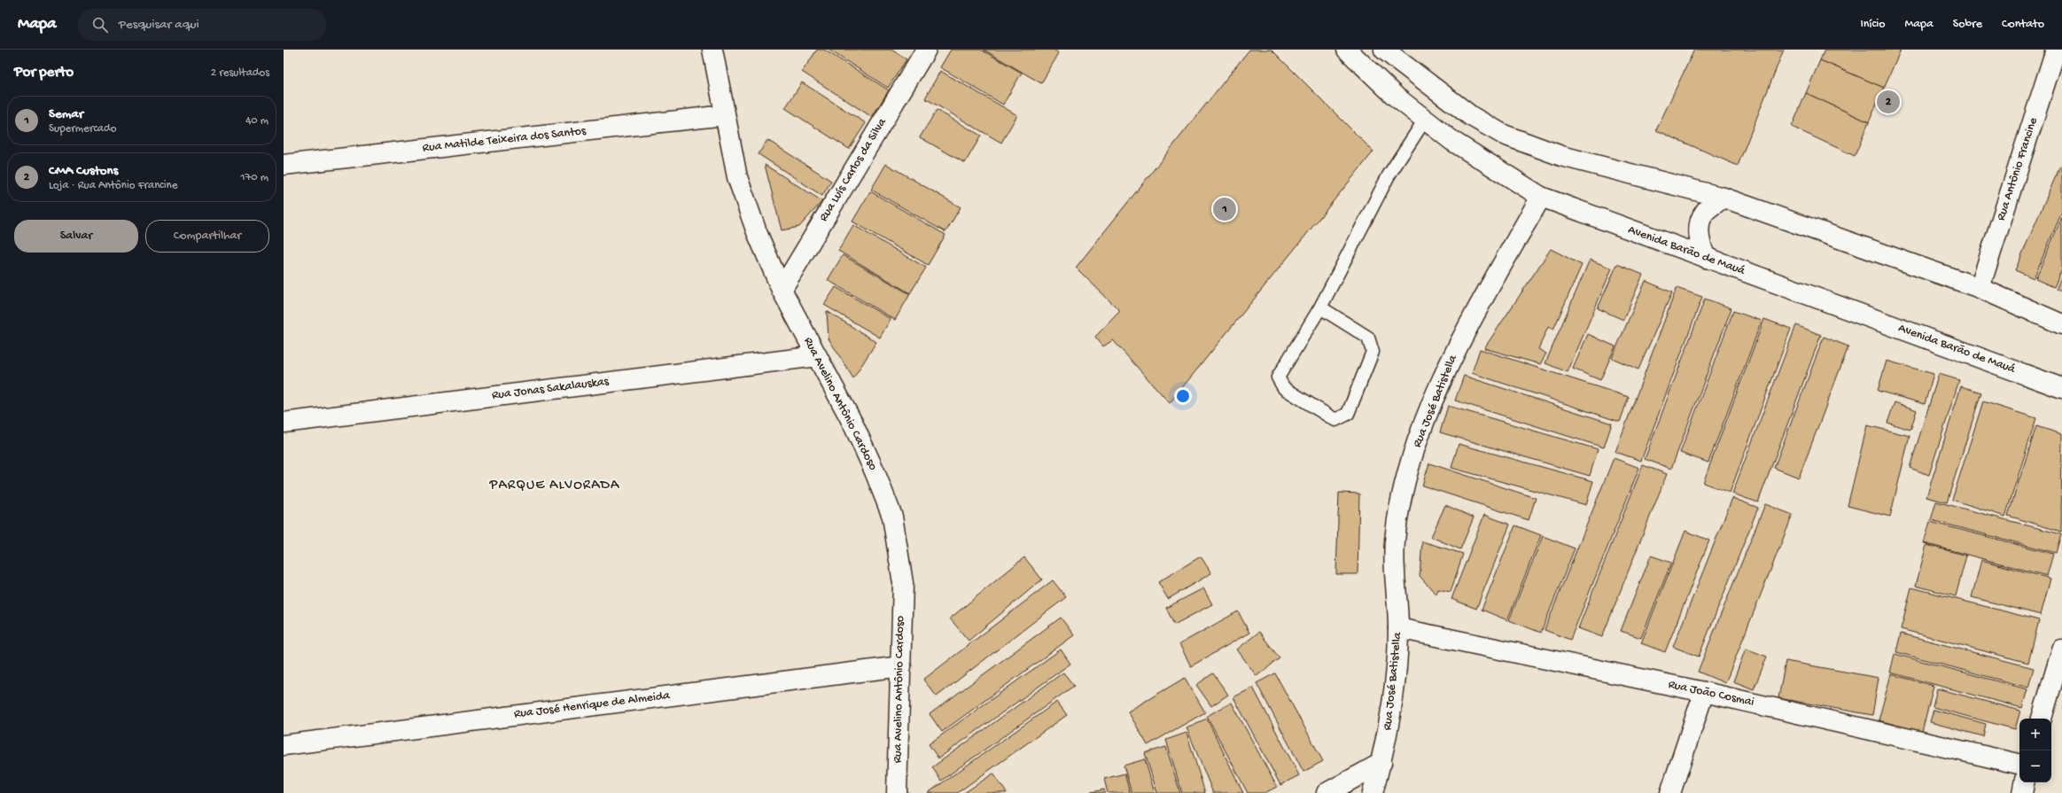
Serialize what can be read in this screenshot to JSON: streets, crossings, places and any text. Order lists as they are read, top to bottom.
{
  "streets": {
    "street": [
      "Rua Matilde Teixeira dos Santos",
      "Rua Antônio Francine",
      "Rua Luís Carlos da Silva",
      "Avenida Barão de Mauá",
      "Rua Jonas Sakalauskas",
      "Rua José Batistella",
      "Rua Avelino Antônio Cardoso",
      "Rua João Cosmai",
      "Rua José Henrique de Almeida"
    ]
  },
  "crossings": [
    ["Rua Matilde Teixeira dos Santos", "Rua Avelino Antônio Cardoso"],
    ["Rua Luís Carlos da Silva", "Rua Avelino Antônio Cardoso"],
    ["Avenida Barão de Mauá", "Rua José Batistella"],
    ["Rua Jonas Sakalauskas", "Rua Avelino Antônio Cardoso"],
    ["Rua José Batistella", "Rua João Cosmai"],
    ["Rua Avelino Antônio Cardoso", "Rua José Henrique de Almeida"]
  ],
  "districts": ["PARQUE ALVORADA"],
  "page": {
    "header": "Mapa",
    "search": "Pesquisar aqui",
    "nav": [
      "Início",
      "Mapa",
      "Sobre",
      "Contato"
    ],
    "heading": ["Por perto", "2 resultados"],
    "pins": ["2", "1"],
    "list": [
      {
        "mark": "1",
        "name": "Semar",
        "note": "Supermercado",
        "value": "40 m"
      },
      {
        "mark": "2",
        "name": "CMA Custons",
        "note": "Loja · Rua Antônio Francine",
        "value": "170 m"
      }
    ],
    "buttons": ["Salvar", "Compartilhar"],
    "map_buttons": ["+", "−"]
  }
}
